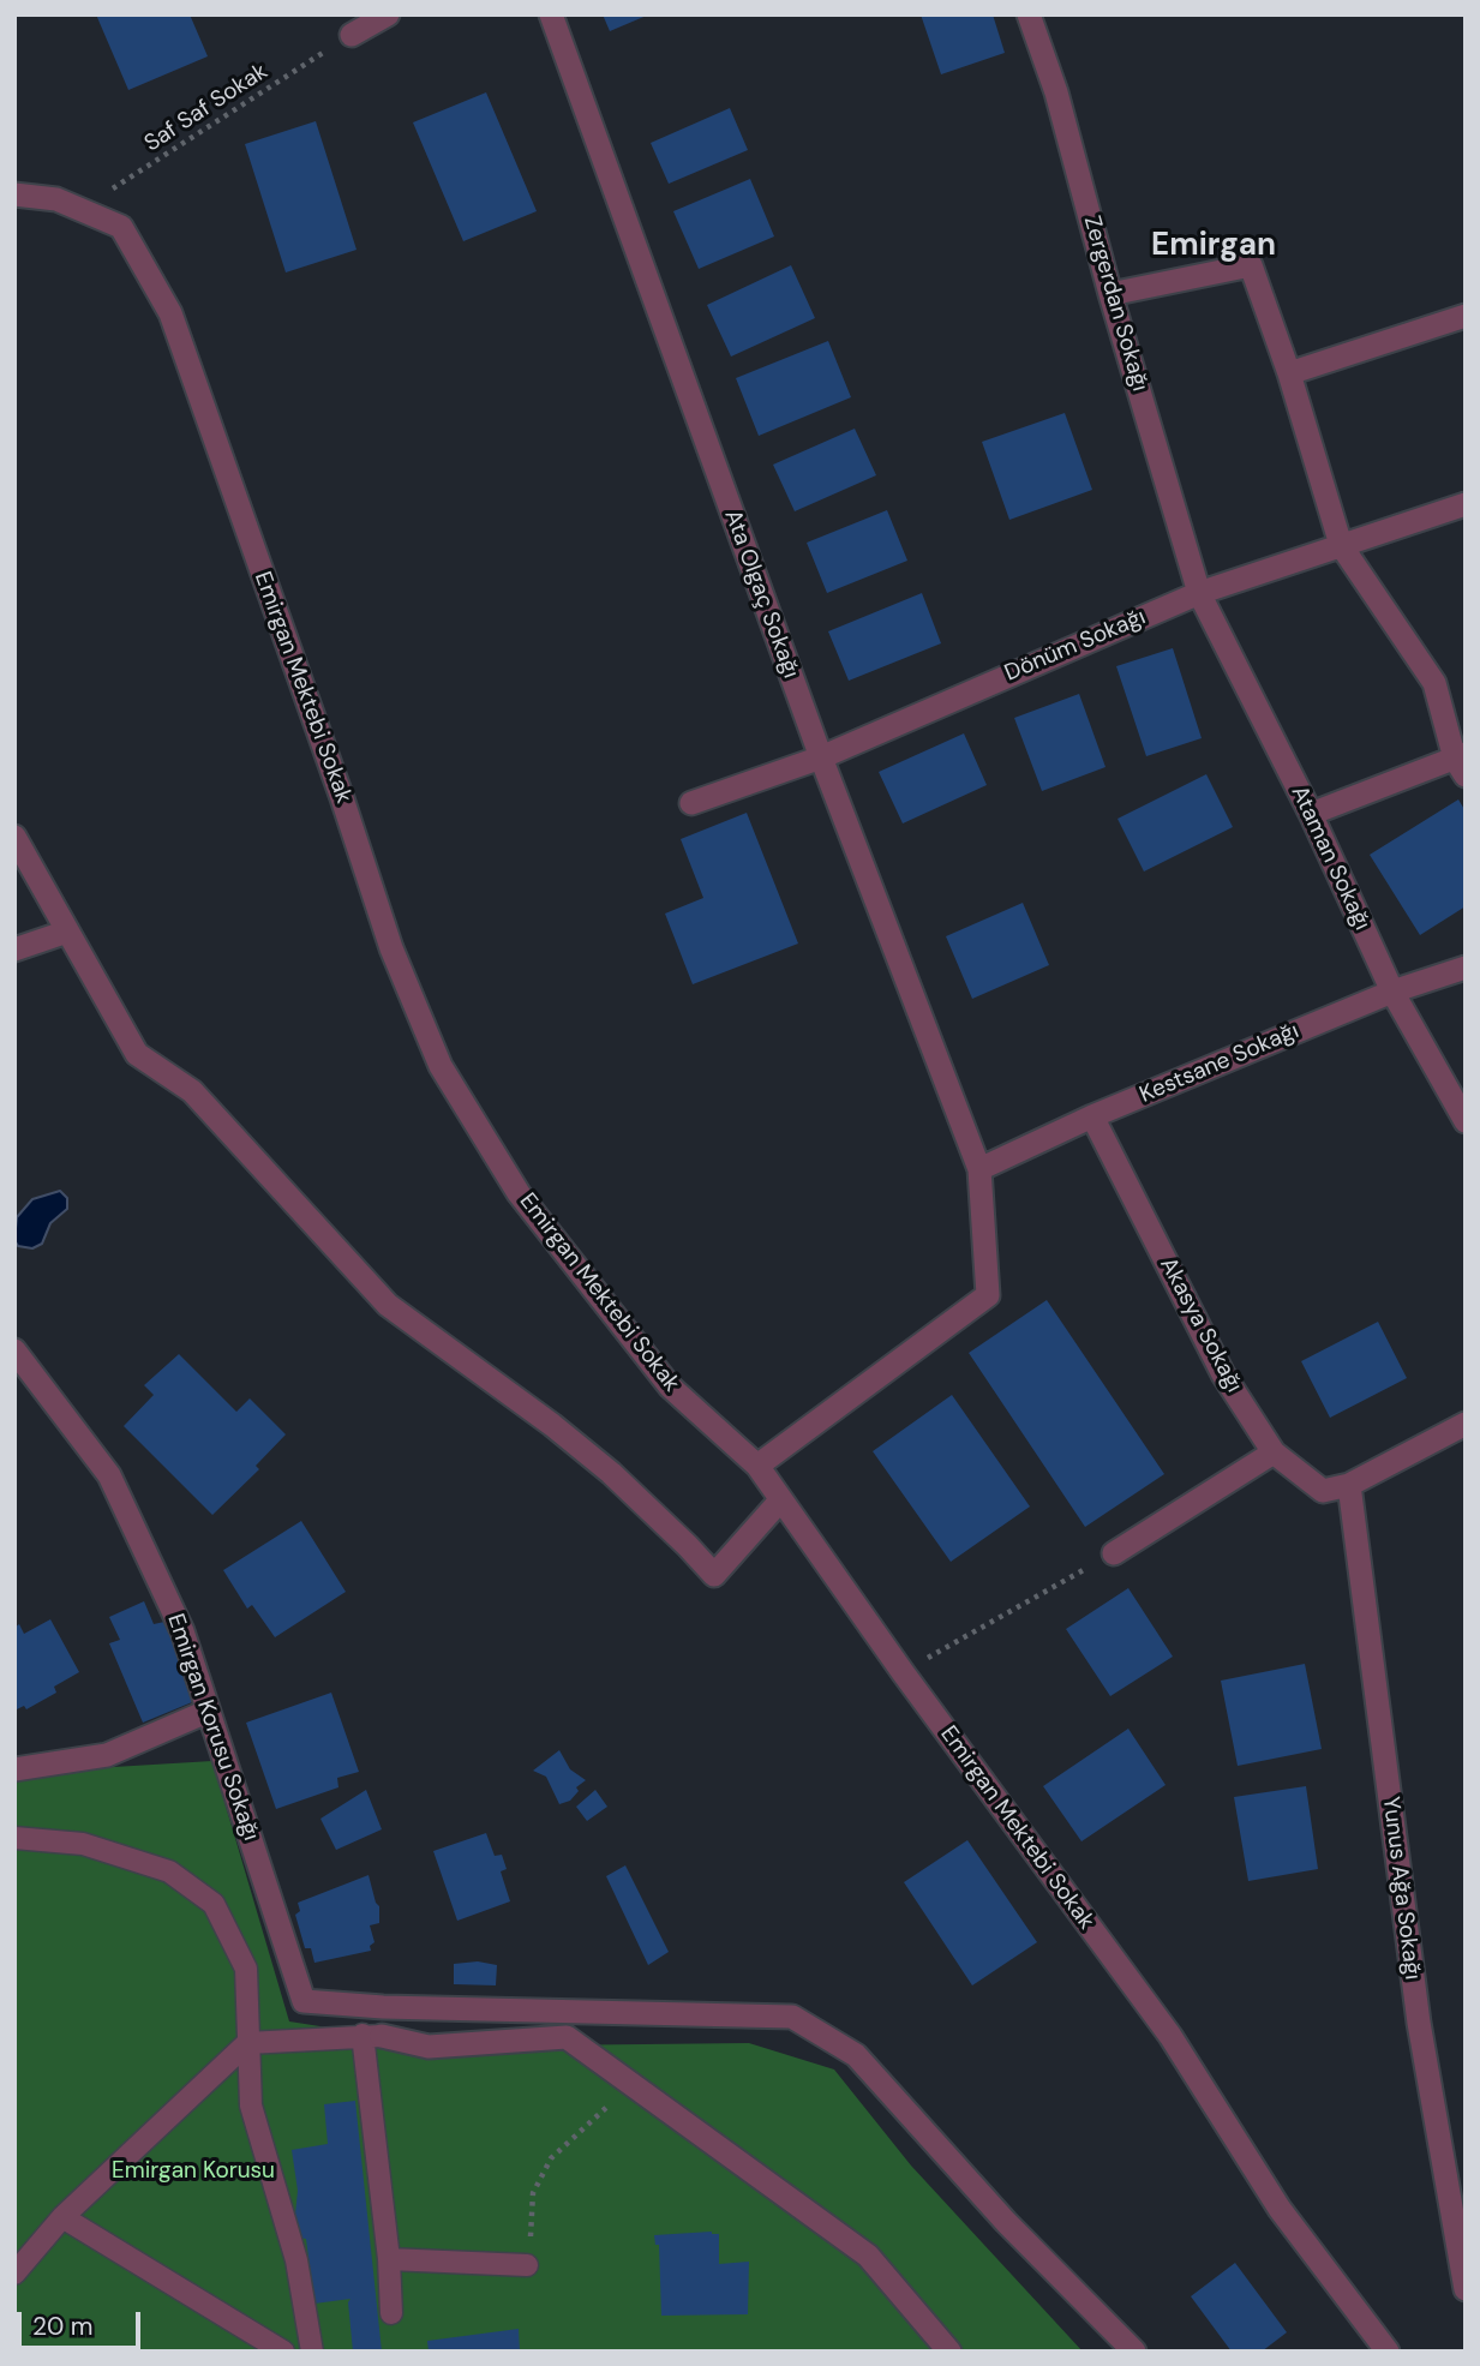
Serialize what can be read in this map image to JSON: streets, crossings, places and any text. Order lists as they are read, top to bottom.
{
  "streets": {
    "street": [
      "Zergerdan Sokağı",
      "Ata Olgaç Sokağı",
      "Dönüm Sokağı",
      "Emirgan Mektebi Sokak",
      "Ataman Sokağı",
      "Kestsane Sokağı",
      "Akasya Sokağı",
      "Emirgan Korusu Sokağı",
      "Yunus Ağa Sokağı"
    ],
    "path": ["Saf Saf Sokak"]
  },
  "crossings": [
    ["Saf Saf Sokak", "Emirgan Mektebi Sokak"],
    ["Zergerdan Sokağı", "Dönüm Sokağı"],
    ["Zergerdan Sokağı", "Ataman Sokağı"],
    ["Ata Olgaç Sokağı", "Dönüm Sokağı"],
    ["Ata Olgaç Sokağı", "Emirgan Mektebi Sokak"],
    ["Ata Olgaç Sokağı", "Kestsane Sokağı"],
    ["Dönüm Sokağı", "Ataman Sokağı"],
    ["Ataman Sokağı", "Kestsane Sokağı"],
    ["Kestsane Sokağı", "Akasya Sokağı"],
    ["Akasya Sokağı", "Yunus Ağa Sokağı"]
  ],
  "districts": ["Emirgan"],
  "parks": ["Emirgan Korusu"],
  "scale_bar": "20 m"
}
